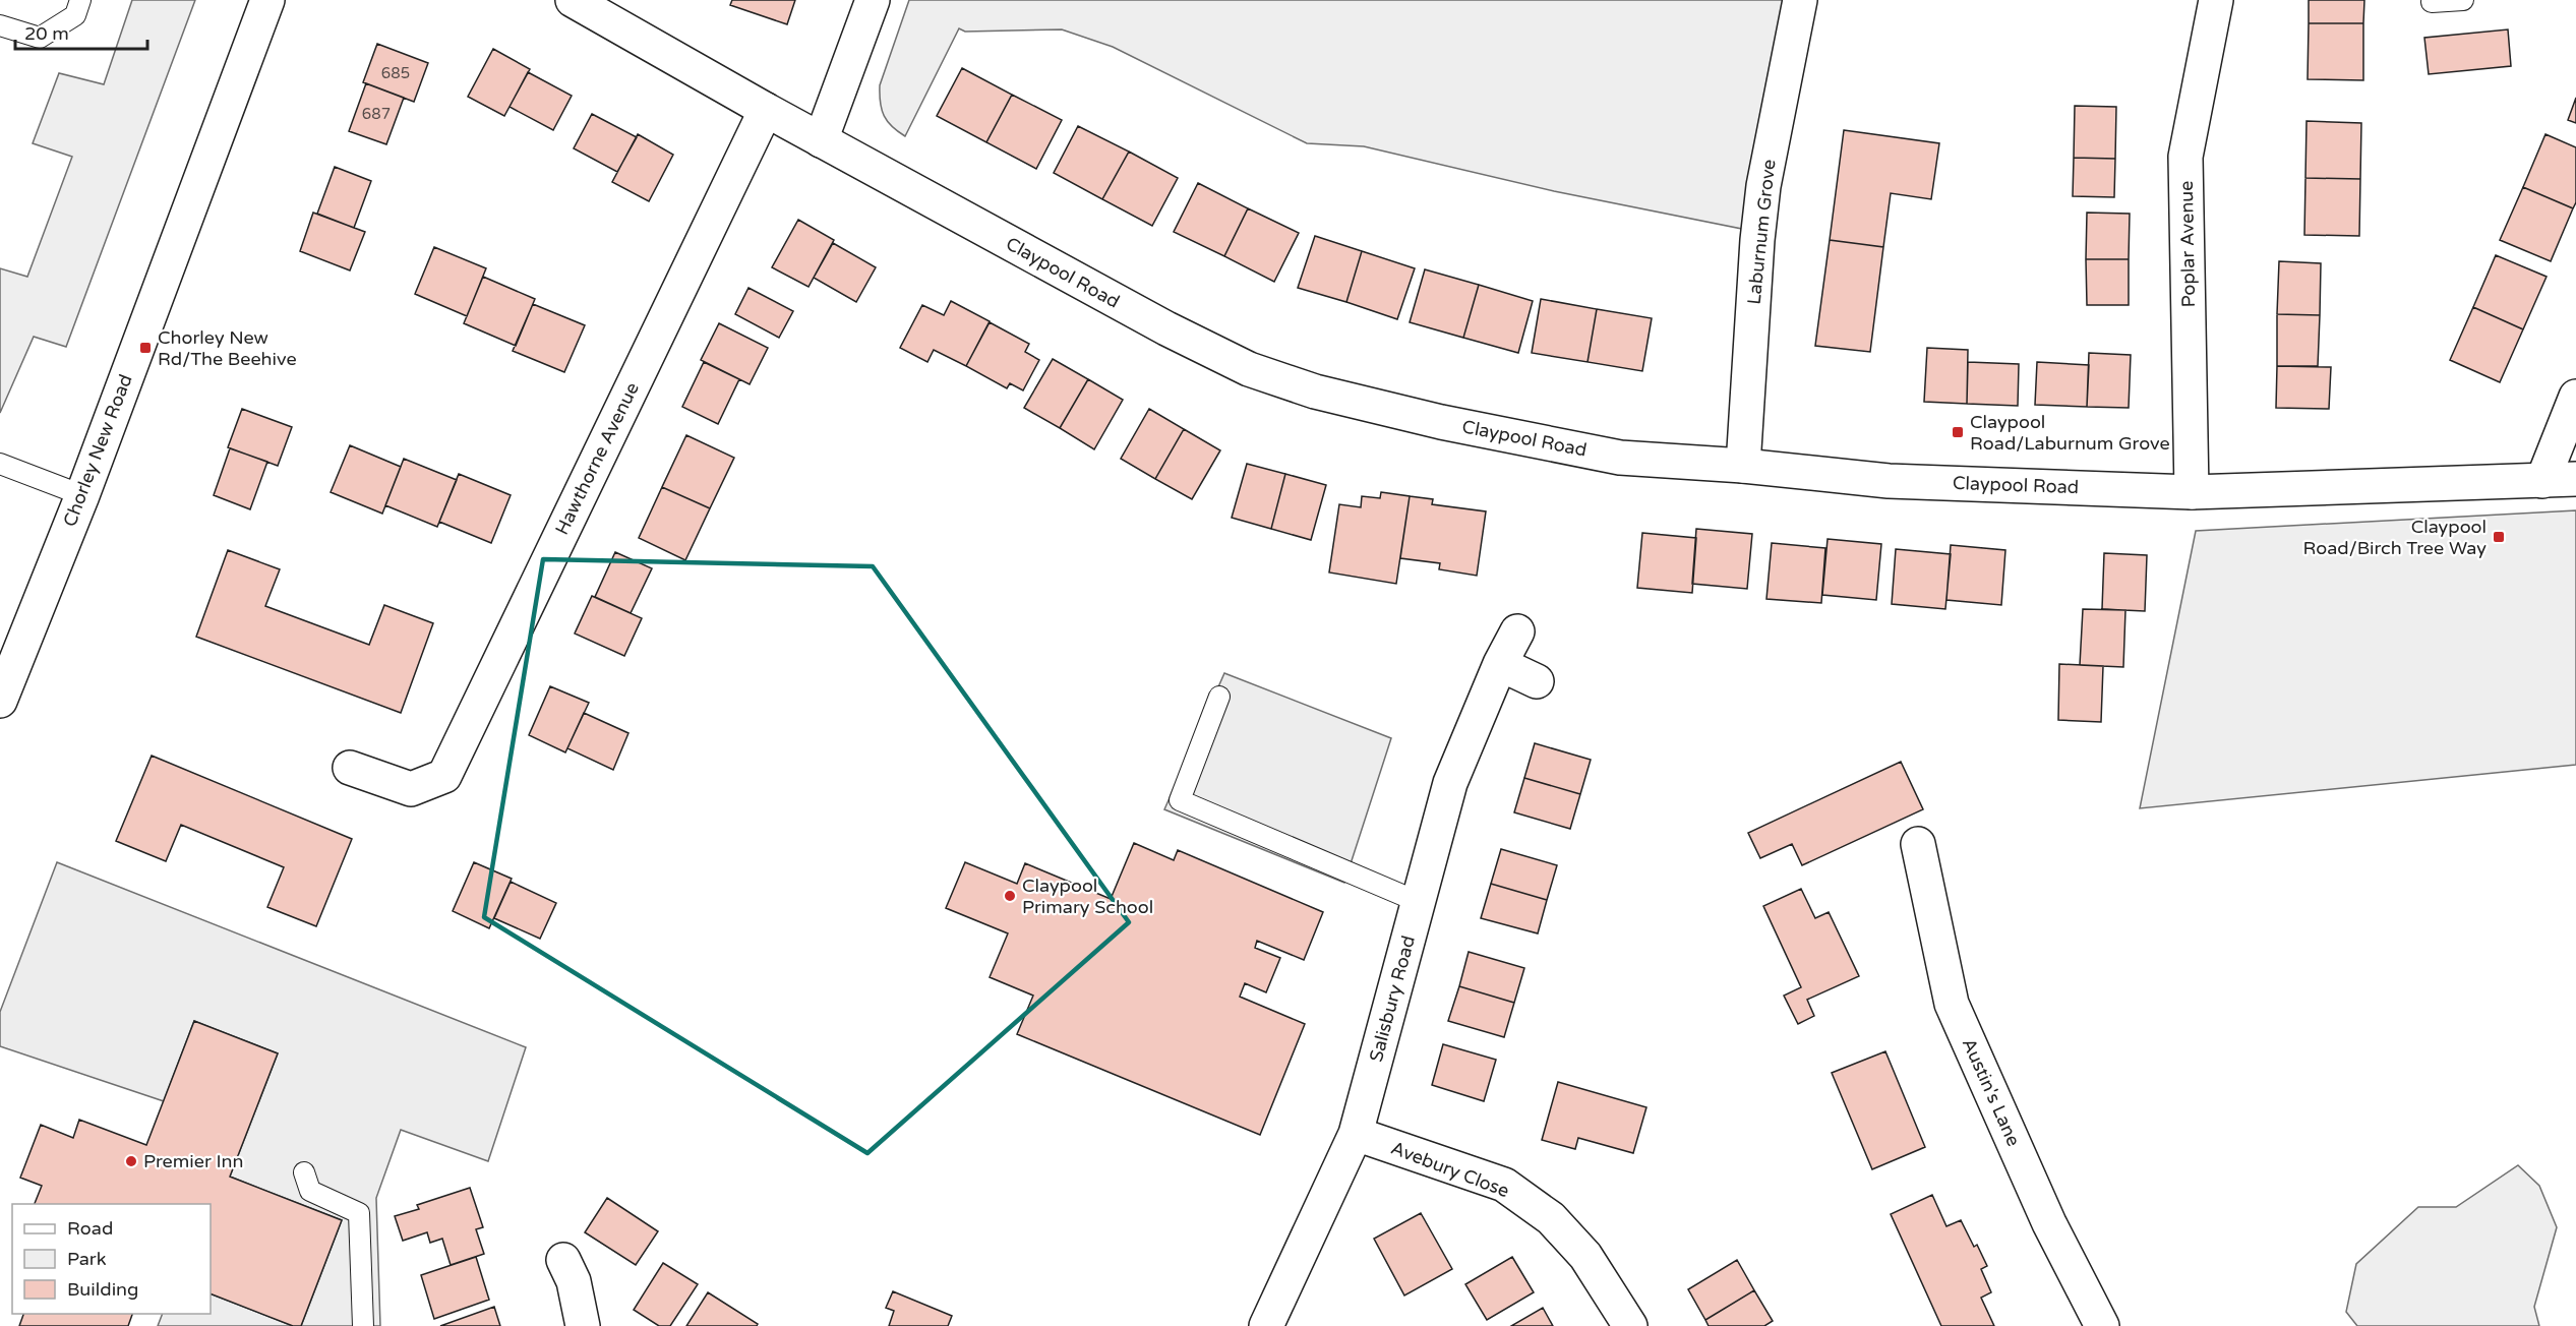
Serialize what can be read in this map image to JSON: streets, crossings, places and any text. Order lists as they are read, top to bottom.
{
  "streets": {
    "street": [
      "Laburnum Grove",
      "Poplar Avenue",
      "Claypool Road",
      "Chorley New Road",
      "Hawthorne Avenue",
      "Salisbury Road",
      "Austin's Lane",
      "Avebury Close"
    ]
  },
  "crossings": [
    ["Laburnum Grove", "Claypool Road"],
    ["Poplar Avenue", "Claypool Road"],
    ["Claypool Road", "Hawthorne Avenue"],
    ["Salisbury Road", "Avebury Close"]
  ],
  "places": {
    "transit": ["Chorley New Rd/The Beehive", "Claypool Road/Laburnum Grove", "Claypool Road/Birch Tree Way"],
    "other": ["Claypool Primary School", "Premier Inn"]
  },
  "house_numbers": ["685", "687"],
  "legend": ["Road", "Park", "Building"],
  "scale_bar": "20 m"
}
